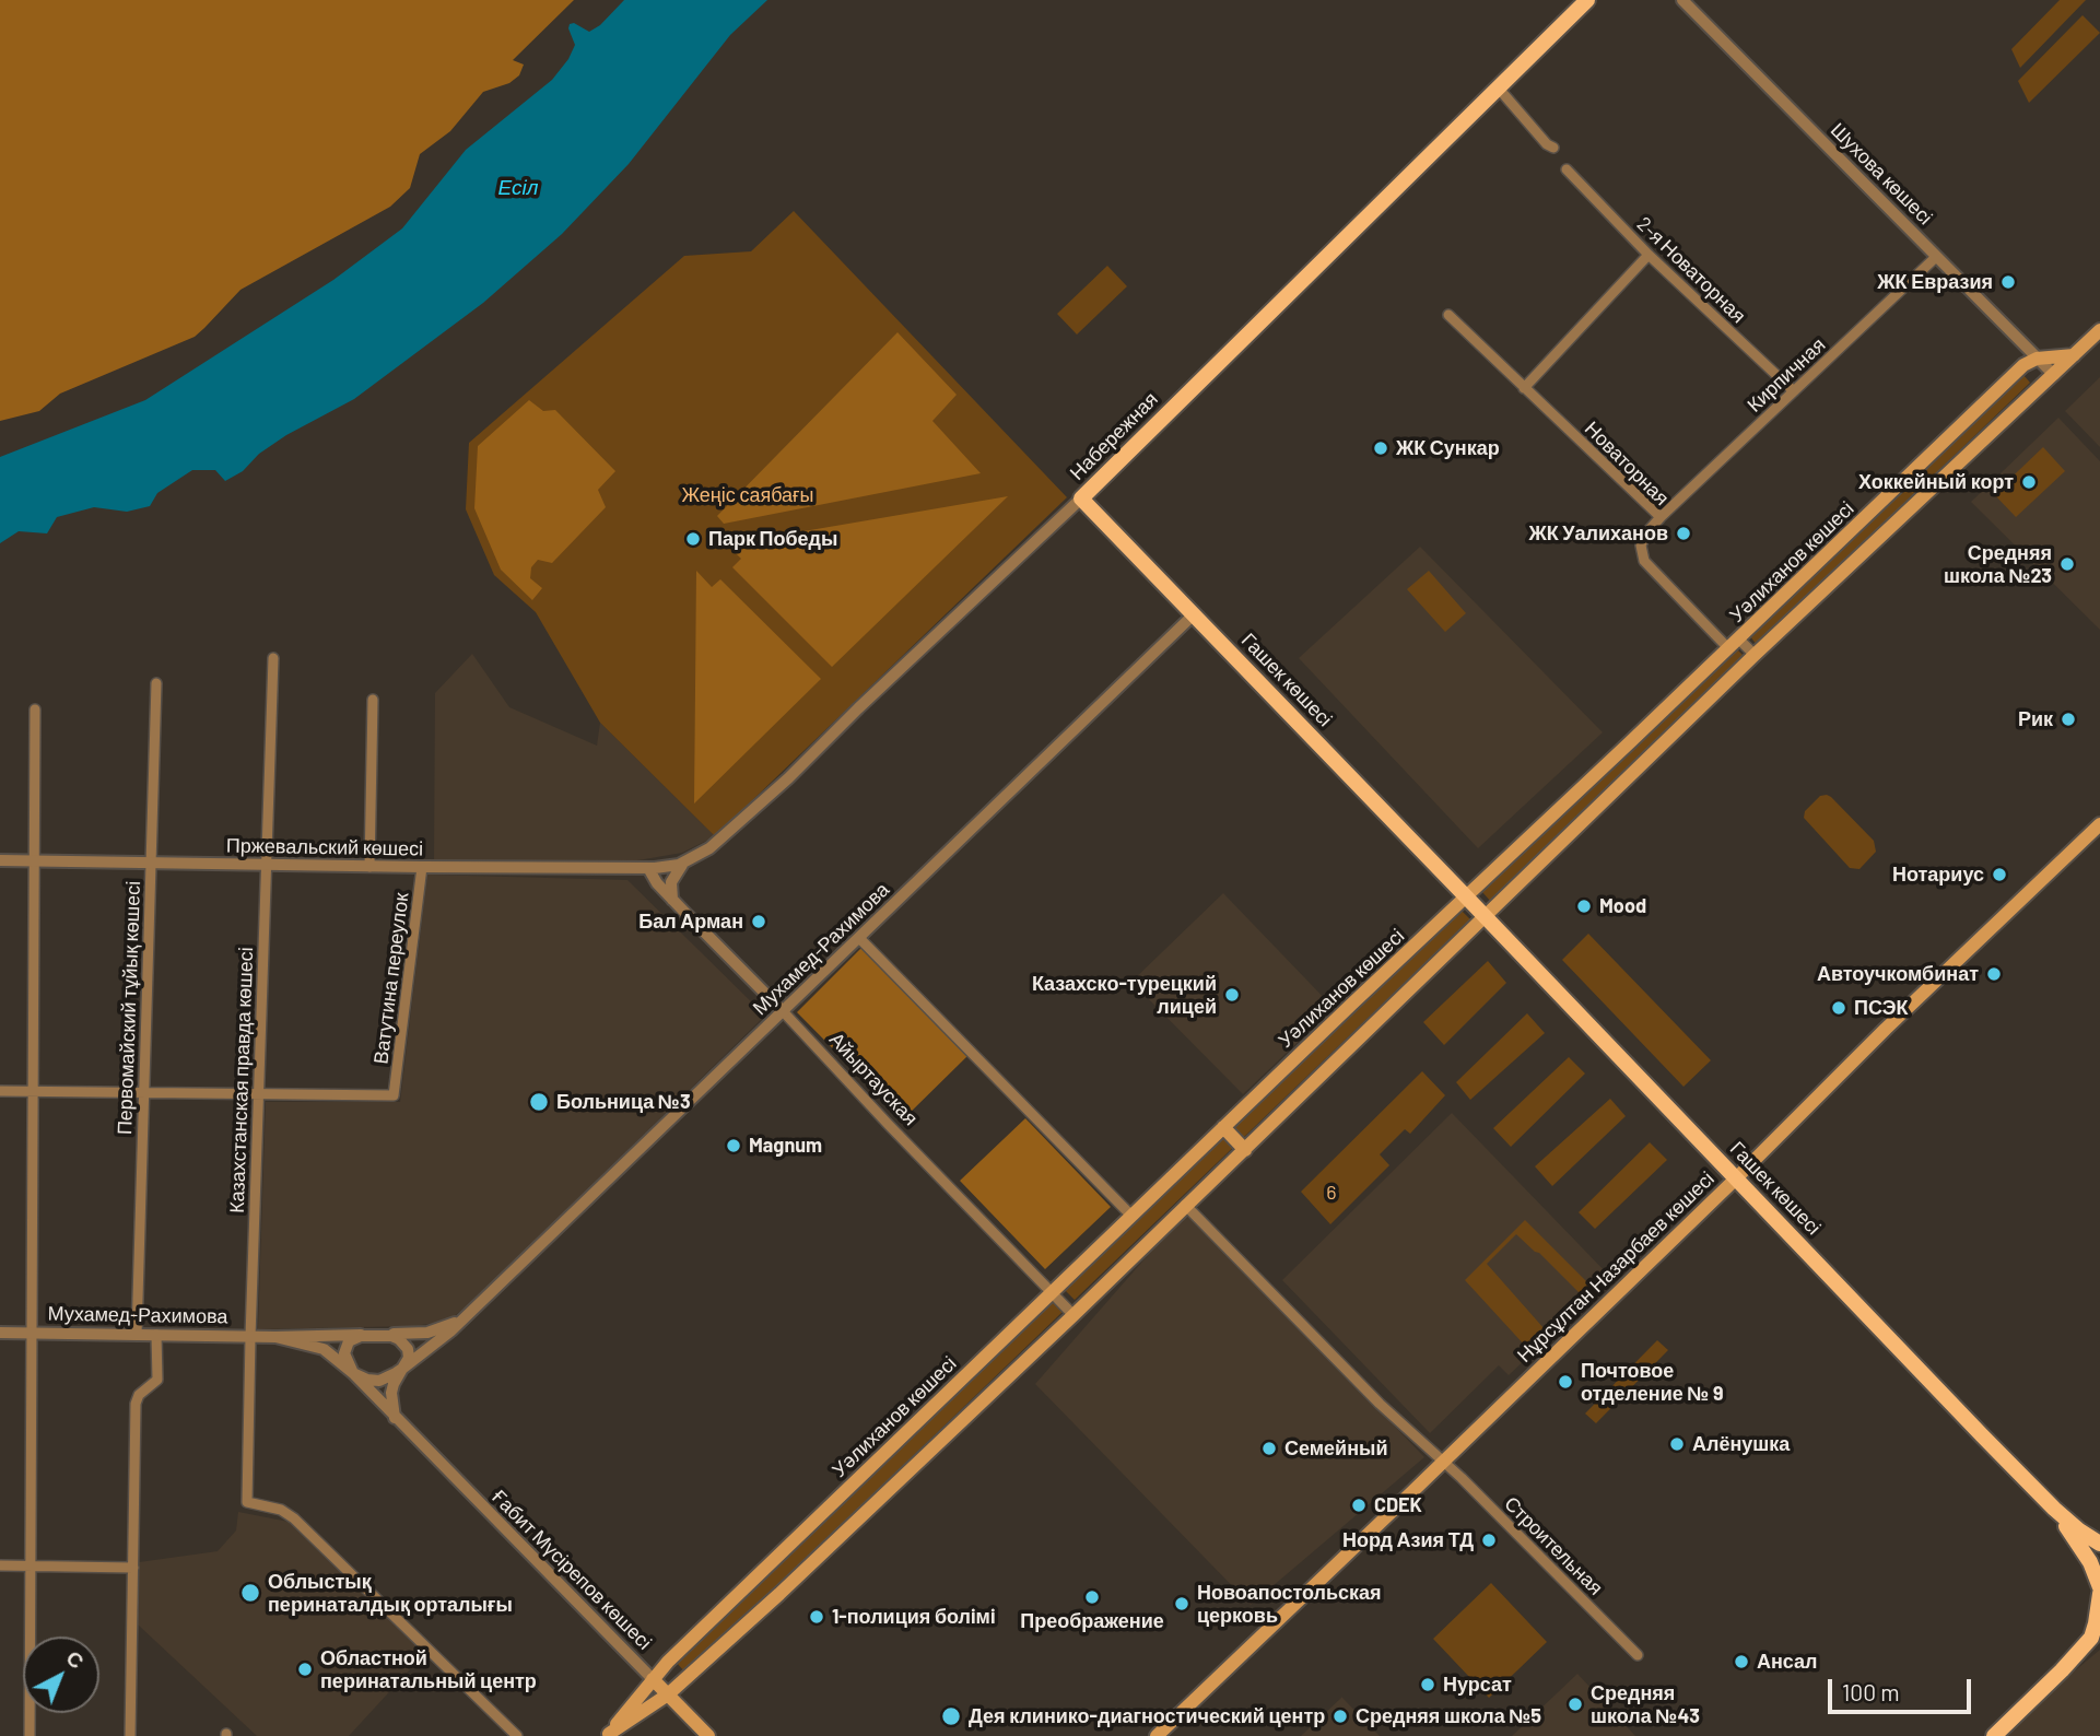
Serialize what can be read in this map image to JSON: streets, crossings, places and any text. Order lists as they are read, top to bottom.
{
  "streets": {
    "main road": [
      "Набережная",
      "Уәлиханов көшесі",
      "Гашек көшесі",
      "Нұрсұлтан Назарбаев көшесі",
      "Ғабит Мүсірепов көшесі"
    ],
    "street": [
      "Шухова көшесі",
      "2-я Новаторная",
      "Кирпичная",
      "Новаторная",
      "Пржевальский көшесі",
      "Мухамед-Рахимова",
      "Ватутина переулок",
      "Первомайский тұйық көшесі",
      "Айыртауская",
      "Казахстанская правда көшесі",
      "Строительная"
    ]
  },
  "crossings": [
    ["Шухова көшесі", "Кирпичная"],
    ["Шухова көшесі", "Уәлиханов көшесі"],
    ["2-я Новаторная", "Кирпичная"],
    ["Кирпичная", "Новаторная"],
    ["Набережная", "Гашек көшесі"],
    ["Набережная", "Пржевальский көшесі"],
    ["Набережная", "Айыртауская"],
    ["Новаторная", "Уәлиханов көшесі"],
    ["Уәлиханов көшесі", "Гашек көшесі"],
    ["Уәлиханов көшесі", "Айыртауская"],
    ["Уәлиханов көшесі", "Ғабит Мүсірепов көшесі"],
    ["Гашек көшесі", "Мухамед-Рахимова"],
    ["Гашек көшесі", "Нұрсұлтан Назарбаев көшесі"],
    ["Пржевальский көшесі", "Ватутина переулок"],
    ["Пржевальский көшесі", "Первомайский тұйық көшесі"],
    ["Пржевальский көшесі", "Айыртауская"],
    ["Пржевальский көшесі", "Казахстанская правда көшесі"],
    ["Мухамед-Рахимова", "Первомайский тұйық көшесі"],
    ["Мухамед-Рахимова", "Айыртауская"],
    ["Мухамед-Рахимова", "Казахстанская правда көшесі"],
    ["Мухамед-Рахимова", "Ғабит Мүсірепов көшесі"],
    ["Ватутина переулок", "Казахстанская правда көшесі"],
    ["Нұрсұлтан Назарбаев көшесі", "Строительная"]
  ],
  "water": ["Есіл"],
  "parks": ["Жеңіс саябағы", "6"],
  "places": [
    "ЖК Евразия",
    "ЖК Сункар",
    "Хоккейный корт",
    "ЖК Уалиханов",
    "Парк Победы",
    "Средняя школа №23",
    "Рик",
    "Нотариус",
    "Mood",
    "Бал Арман",
    "Автоучкомбинат",
    "Казахско-турецкий лицей",
    "ПСЭК",
    "Больница №3",
    "Magnum",
    "Почтовое отделение № 9",
    "Алёнушка",
    "Семейный",
    "CDEK",
    "Норд Азия ТД",
    "Облыстық перинаталдық орталығы",
    "Преображение",
    "Новоапостольская церковь",
    "1-полиция болiмi",
    "Ансал",
    "Областной перинатальный центр",
    "Нурсат",
    "Средняя школа №43",
    "Дея клинико-диагностический центр",
    "Средняя школа №5"
  ],
  "scale_bar": "100 m",
  "north": "top right"
}
